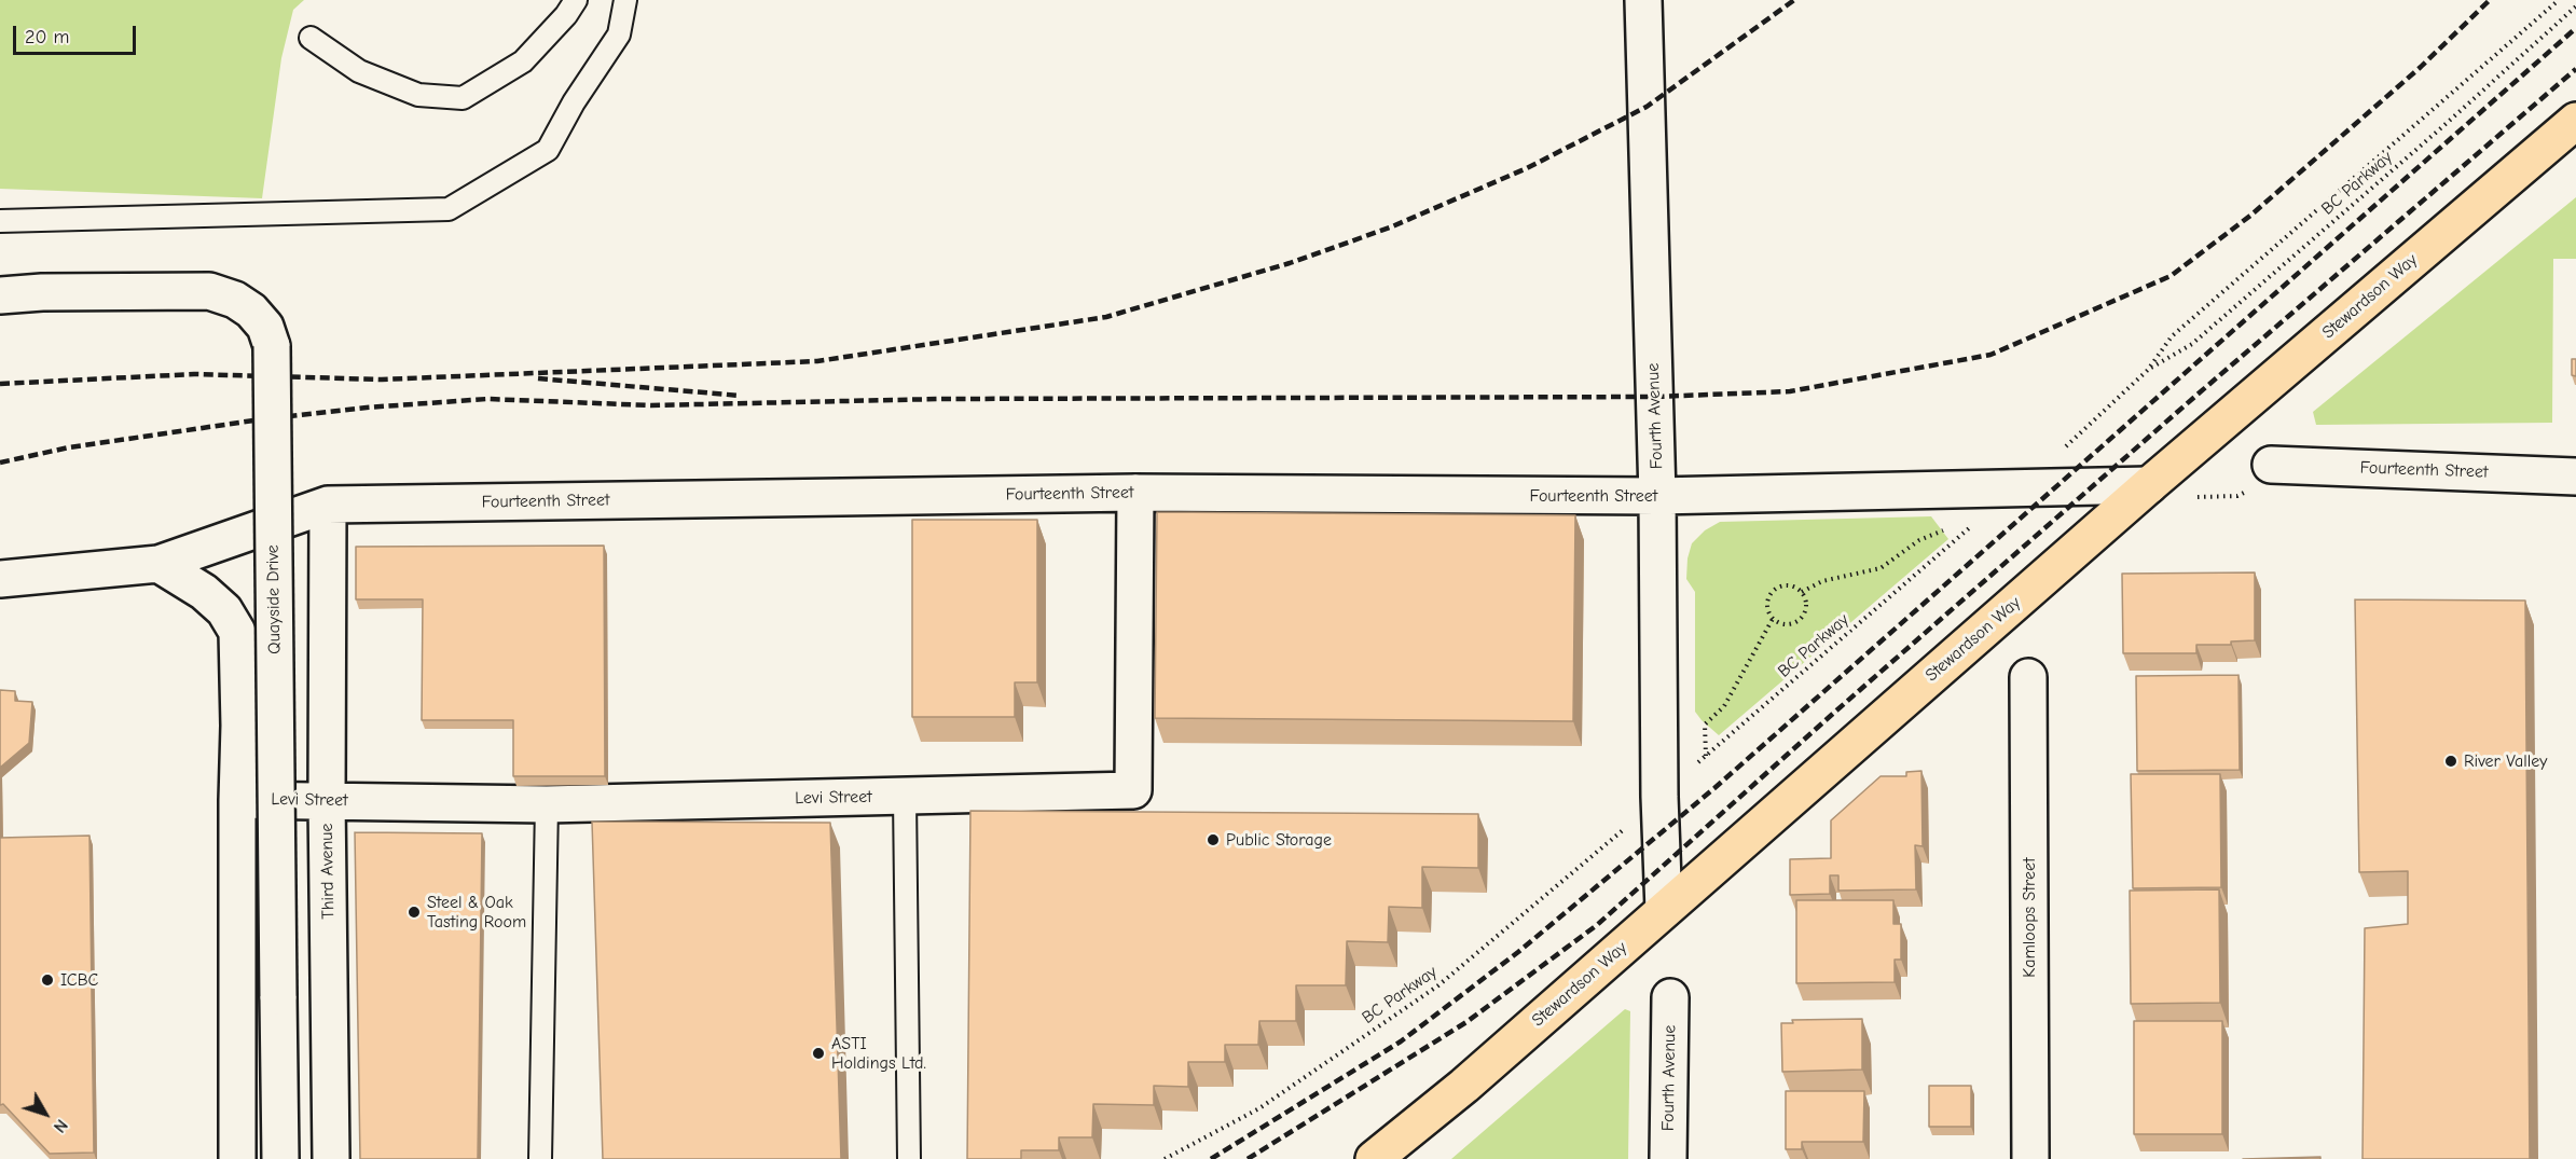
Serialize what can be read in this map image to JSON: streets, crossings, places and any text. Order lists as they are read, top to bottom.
{
  "streets": {
    "main road": ["Stewardson Way"],
    "street": [
      "Fourth Avenue",
      "Fourteenth Street",
      "Quayside Drive",
      "Levi Street",
      "Third Avenue",
      "Kamloops Street"
    ],
    "path": ["BC Parkway"]
  },
  "crossings": [
    ["Stewardson Way", "Fourth Avenue"],
    ["Stewardson Way", "Fourteenth Street"],
    ["Fourth Avenue", "Fourteenth Street"],
    ["Fourteenth Street", "Levi Street"],
    ["Fourteenth Street", "Third Avenue"],
    ["Levi Street", "Third Avenue"]
  ],
  "places": [
    "River Valley",
    "Public Storage",
    "Steel & Oak Tasting Room",
    "ICBC",
    "ASTI Holdings Ltd."
  ],
  "scale_bar": "20 m",
  "north": "bottom right"
}
